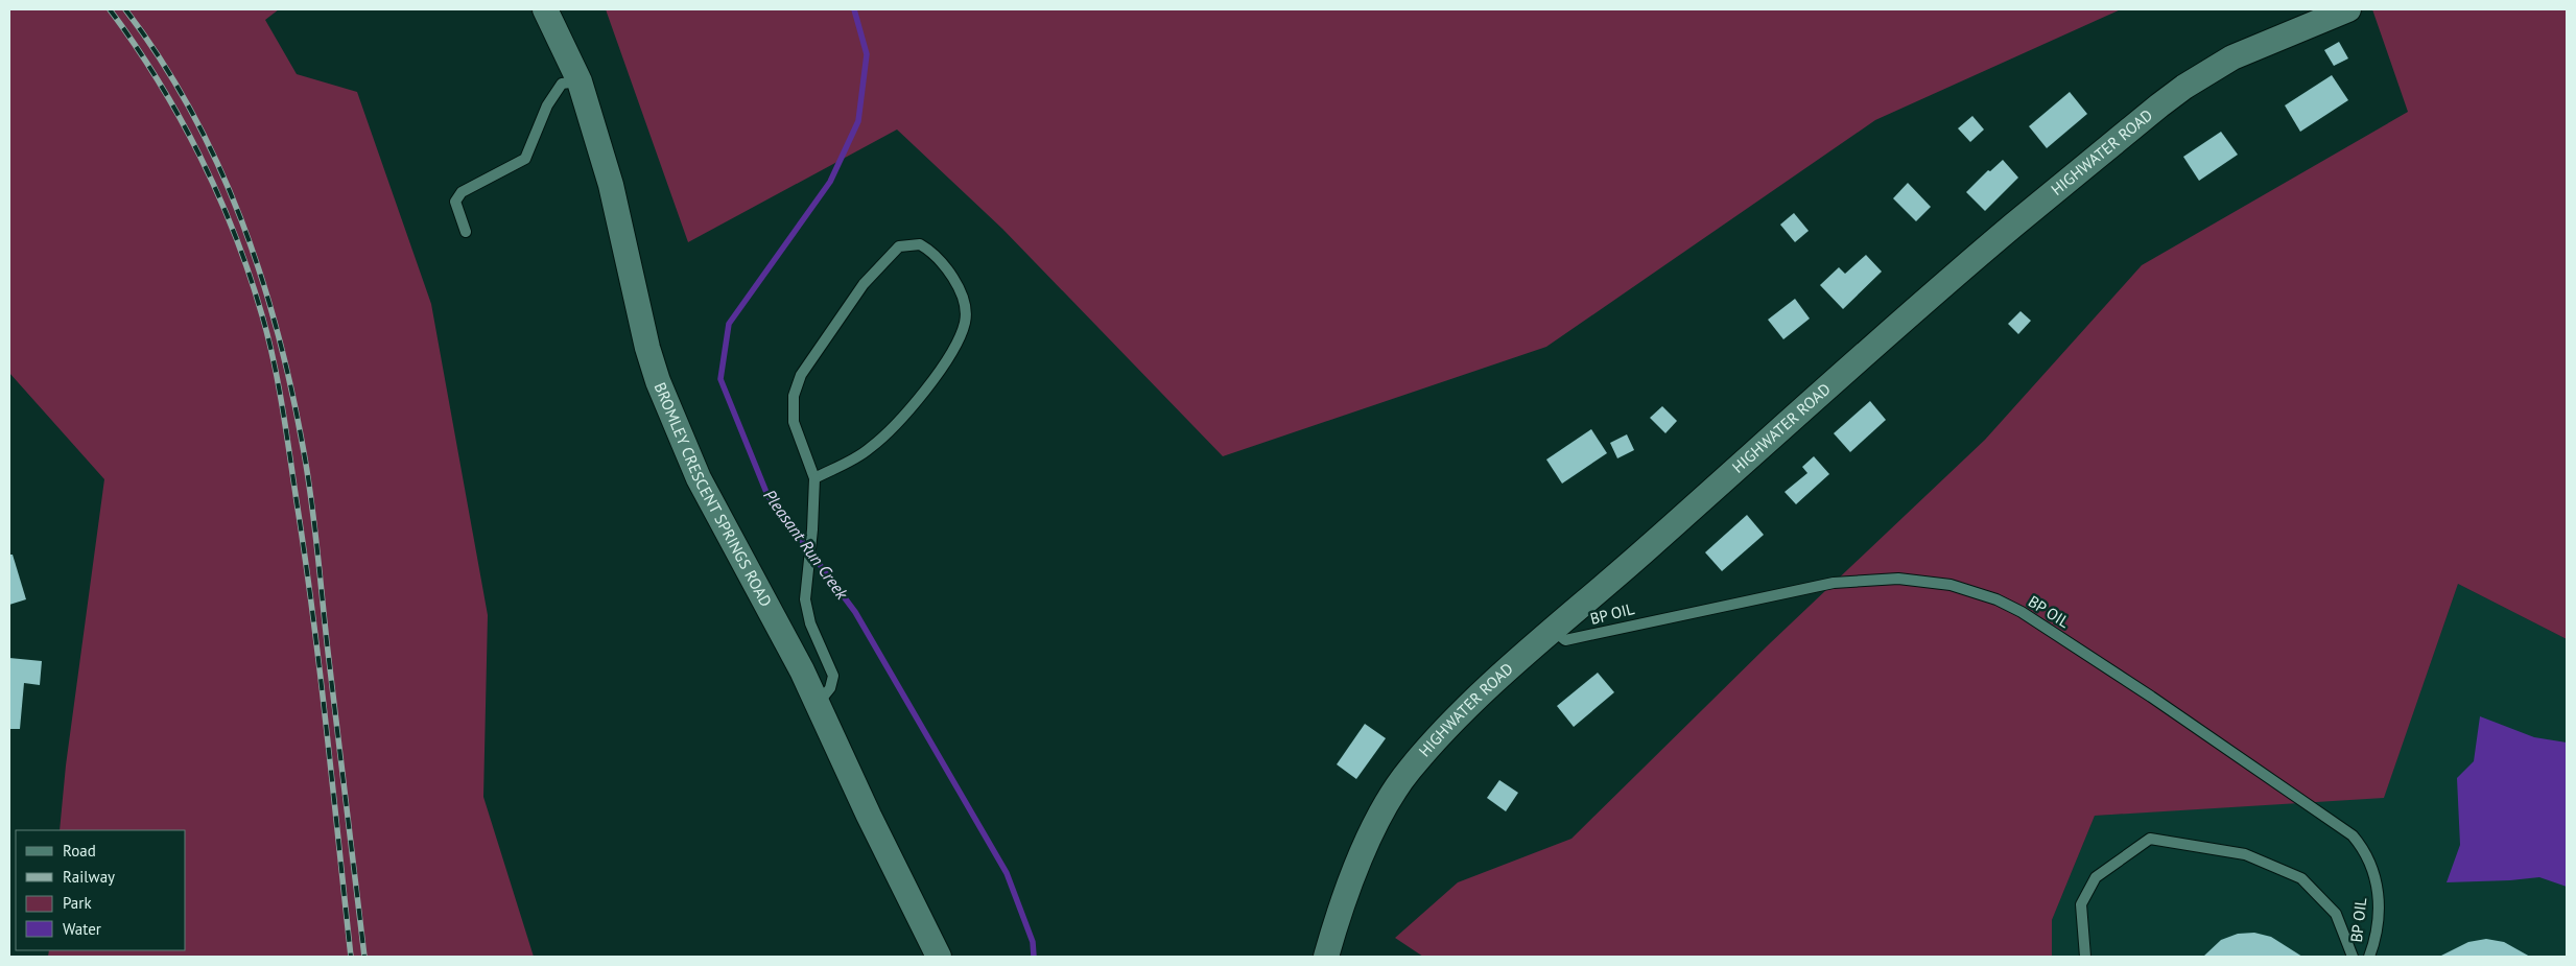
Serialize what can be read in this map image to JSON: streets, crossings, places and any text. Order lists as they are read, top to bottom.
{
  "streets": {
    "street": ["HIGHWATER ROAD", "BROMLEY CRESCENT SPRINGS ROAD"],
    "lane": ["BP OIL"]
  },
  "crossings": [
    ["HIGHWATER ROAD", "BP OIL"]
  ],
  "water": ["Pleasant Run Creek"],
  "legend": [
    "Road",
    "Railway",
    "Park",
    "Water"
  ]
}
